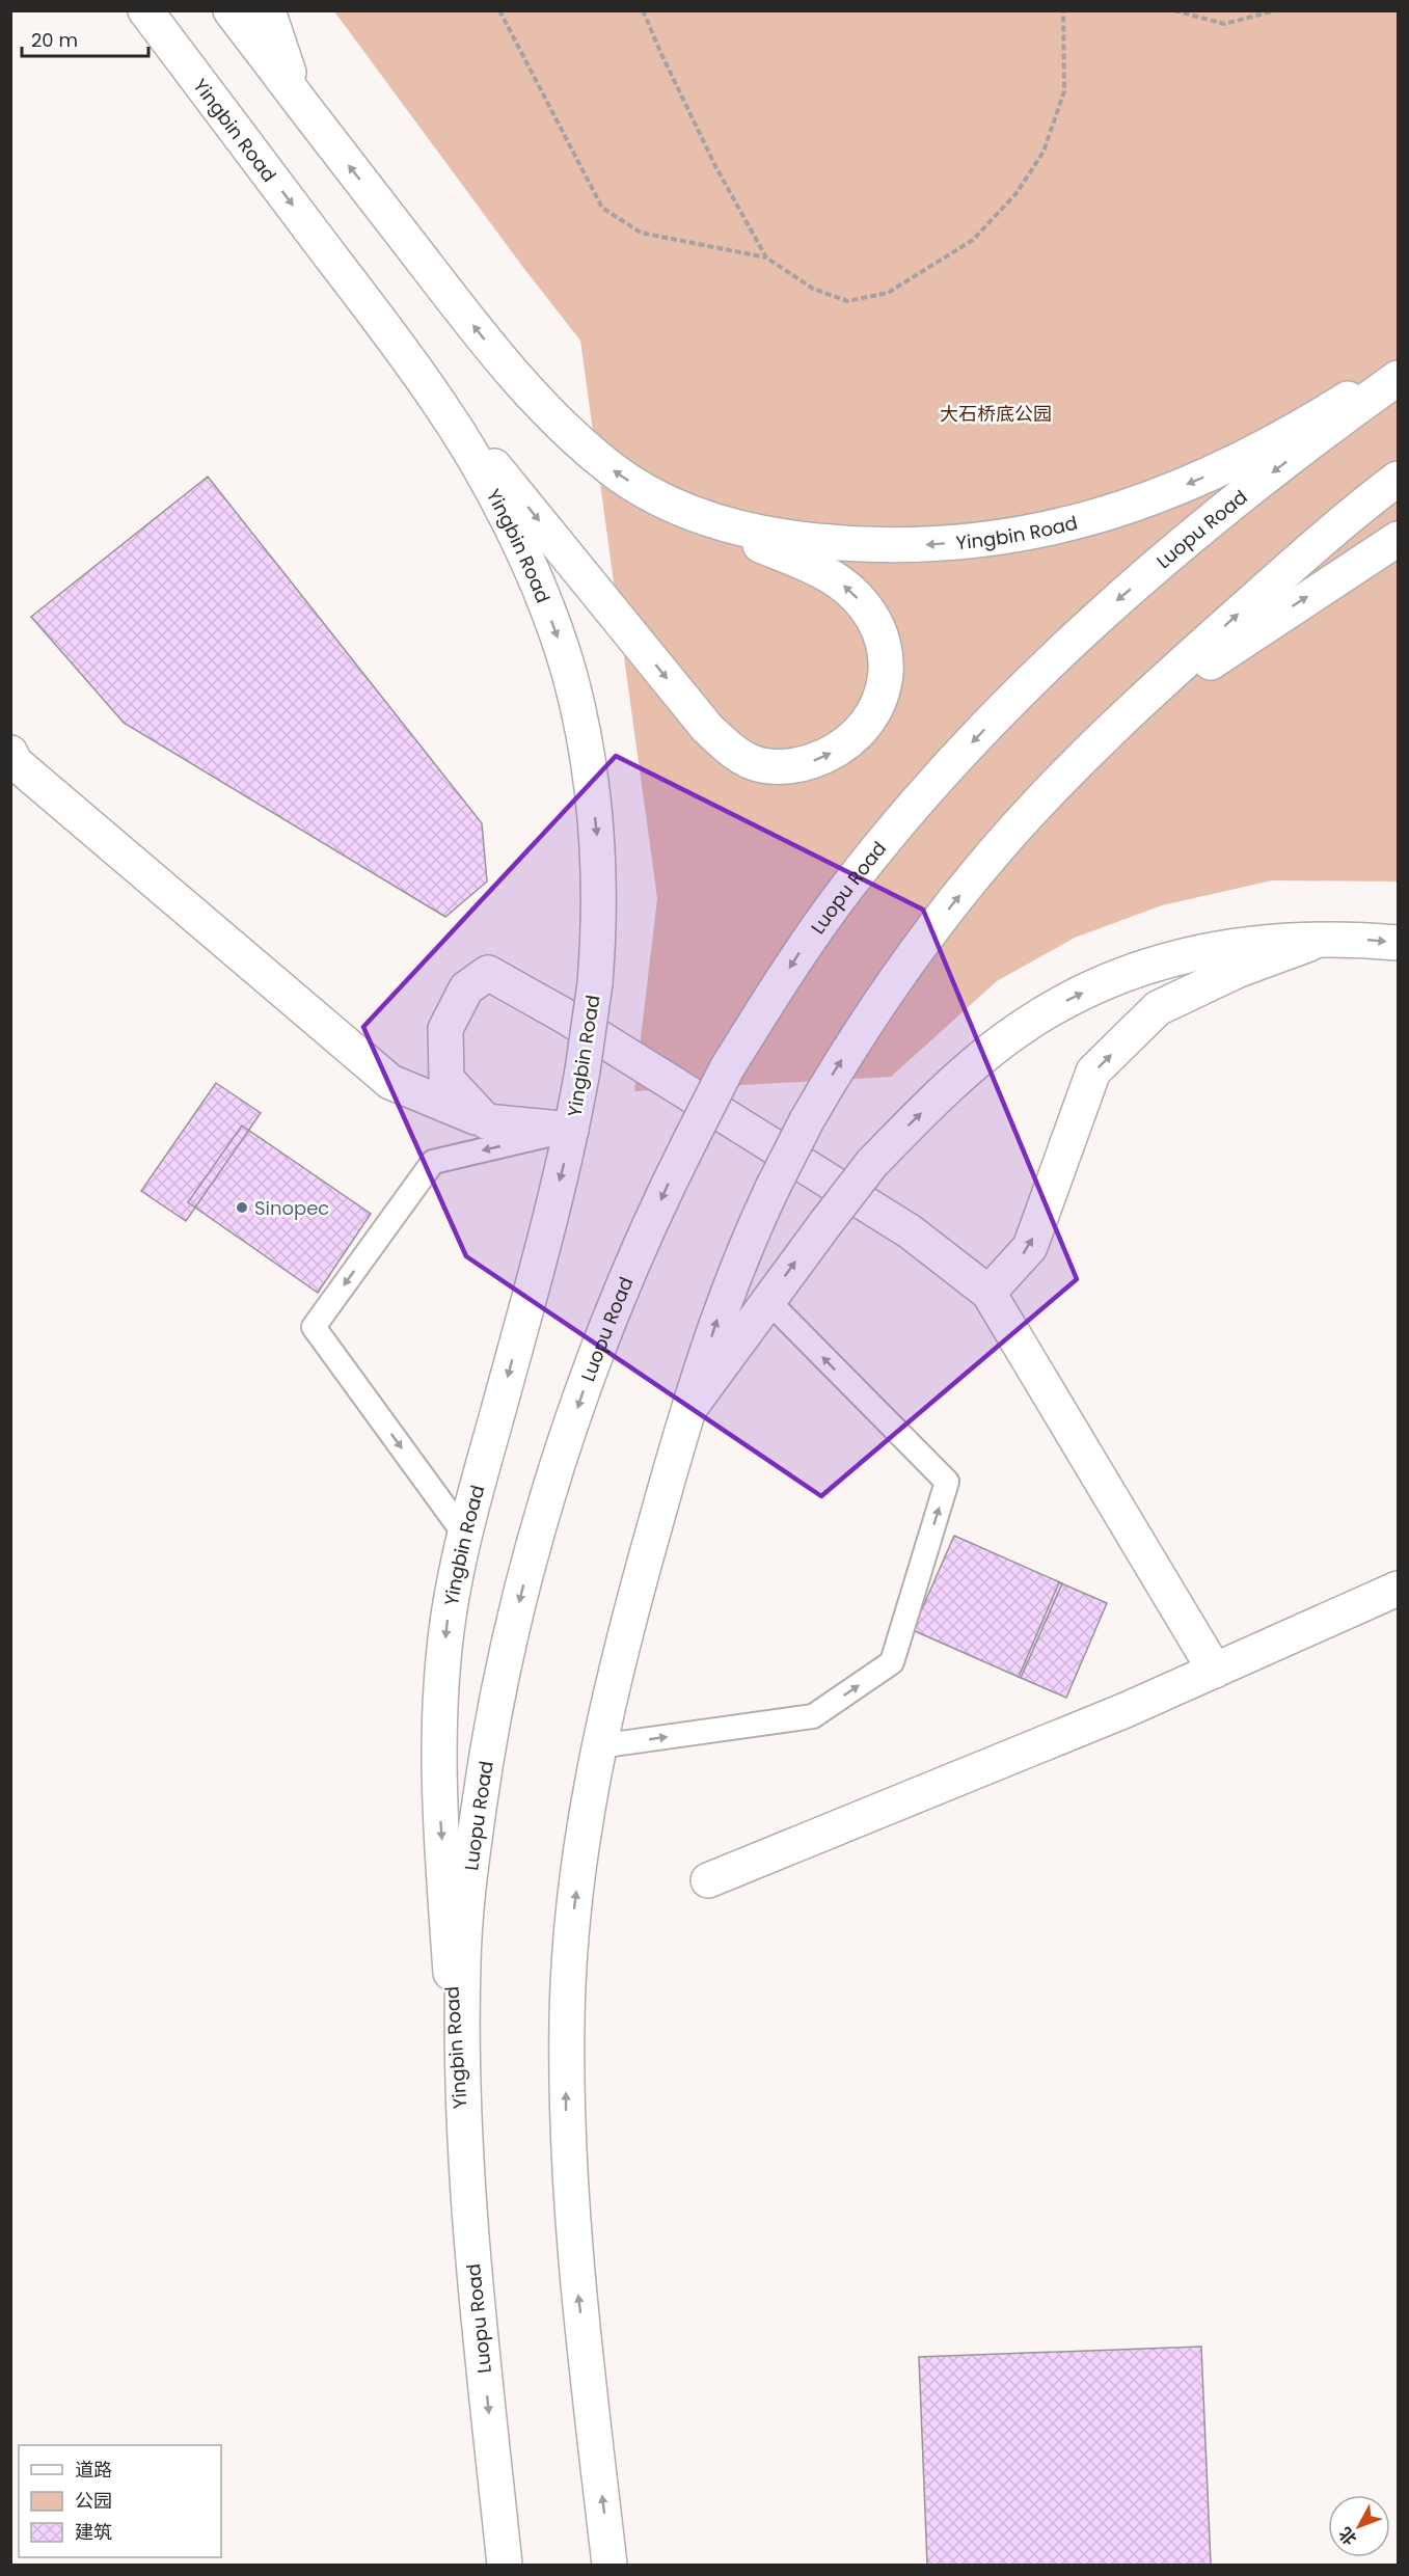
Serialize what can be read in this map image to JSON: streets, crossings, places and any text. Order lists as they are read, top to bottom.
{
  "streets": {
    "main road": ["Yingbin Road", "Luopu Road"]
  },
  "crossings": [
    ["Yingbin Road", "Luopu Road"]
  ],
  "parks": ["大石桥底公园"],
  "places": ["Sinopec"],
  "legend": ["道路", "公园", "建筑"],
  "scale_bar": "20 m",
  "north": "bottom left"
}
